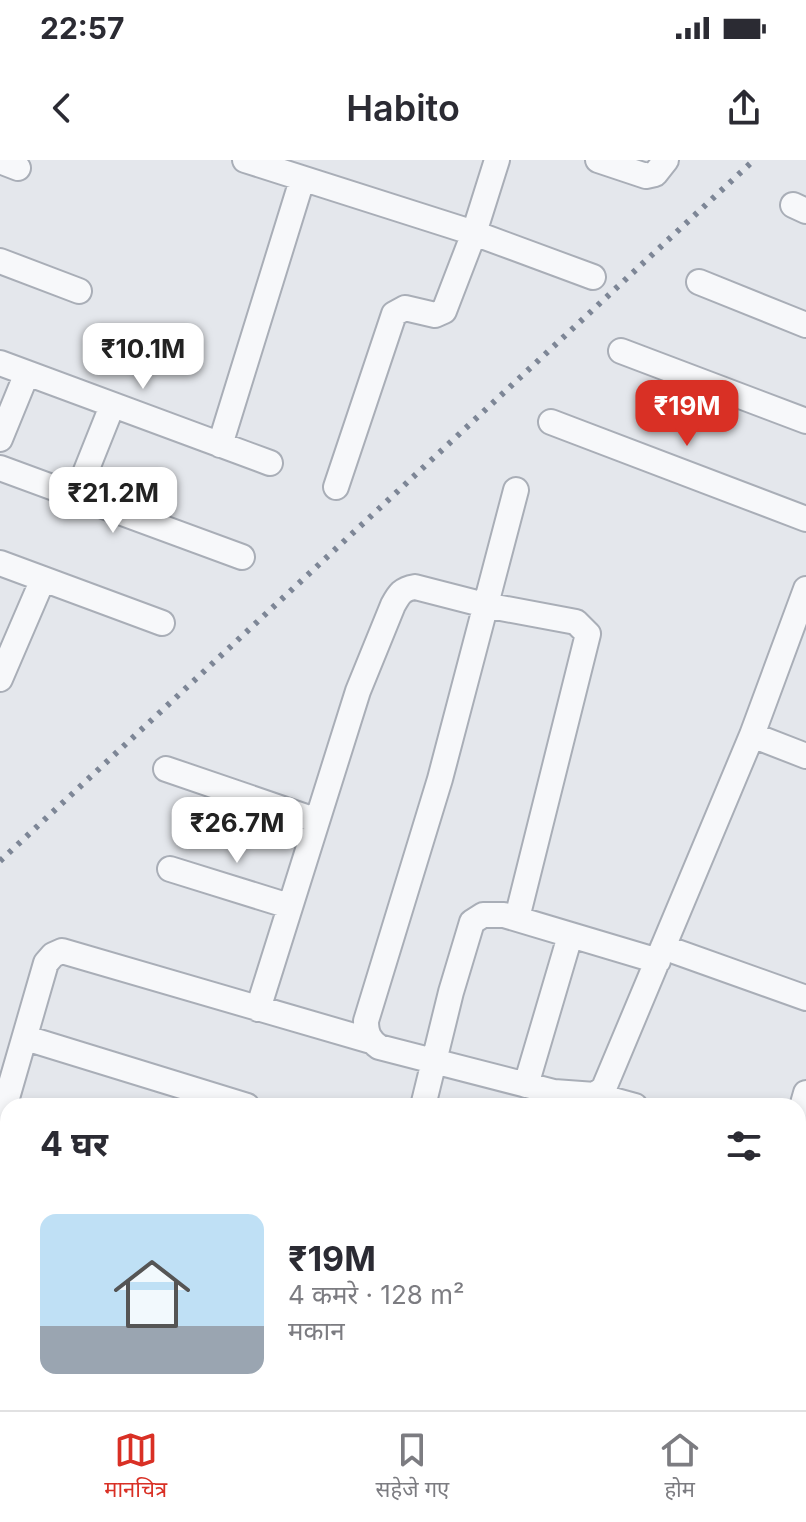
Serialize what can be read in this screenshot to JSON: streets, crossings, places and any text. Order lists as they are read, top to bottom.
{
  "page": {
    "status": "22:57",
    "header": "Habito",
    "price": [
      "₹10.1M",
      "₹19M",
      "₹21.2M",
      "₹26.7M"
    ],
    "heading": "4 घर",
    "list": [
      {
        "name": "₹19M",
        "note": "4 कमरे · 128 m² · मकान"
      }
    ],
    "tabs": ["मानचित्र", "सहेजे गए", "होम"]
  }
}
